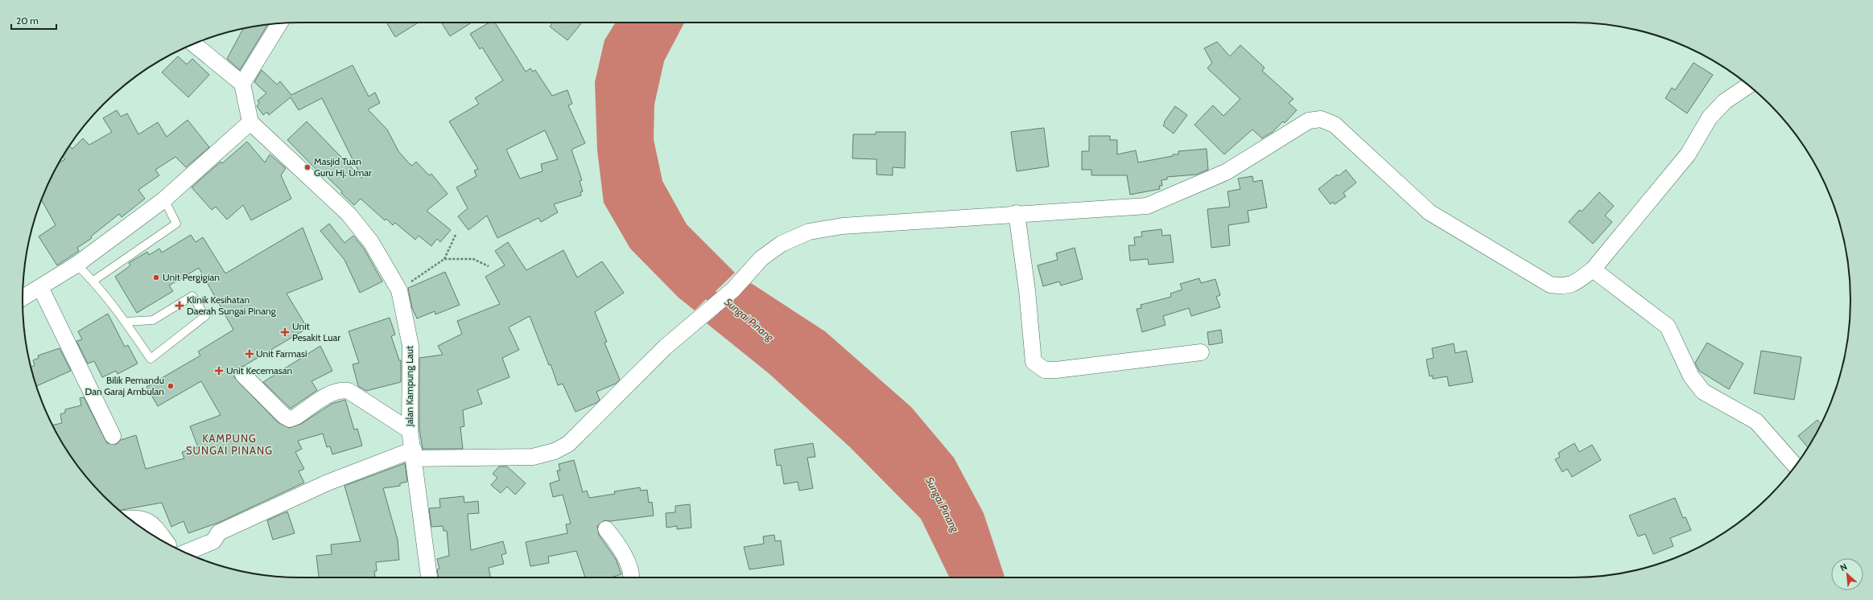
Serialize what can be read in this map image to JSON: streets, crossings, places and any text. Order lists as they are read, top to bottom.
{
  "streets": {
    "street": ["Jalan Kampung Laut"]
  },
  "districts": ["KAMPUNG SUNGAI PINANG"],
  "water": ["Sungai Pinang"],
  "places": {
    "other": ["Masjid Tuan Guru Hj. Umar", "Unit Pergigian", "Bilik Pemandu Dan Garaj Ambulan"],
    "health": [
      "Klinik Kesihatan Daerah Sungai Pinang",
      "Unit Pesakit Luar",
      "Unit Farmasi",
      "Unit Kecemasan"
    ]
  },
  "scale_bar": "20 m",
  "north": "top left"
}
